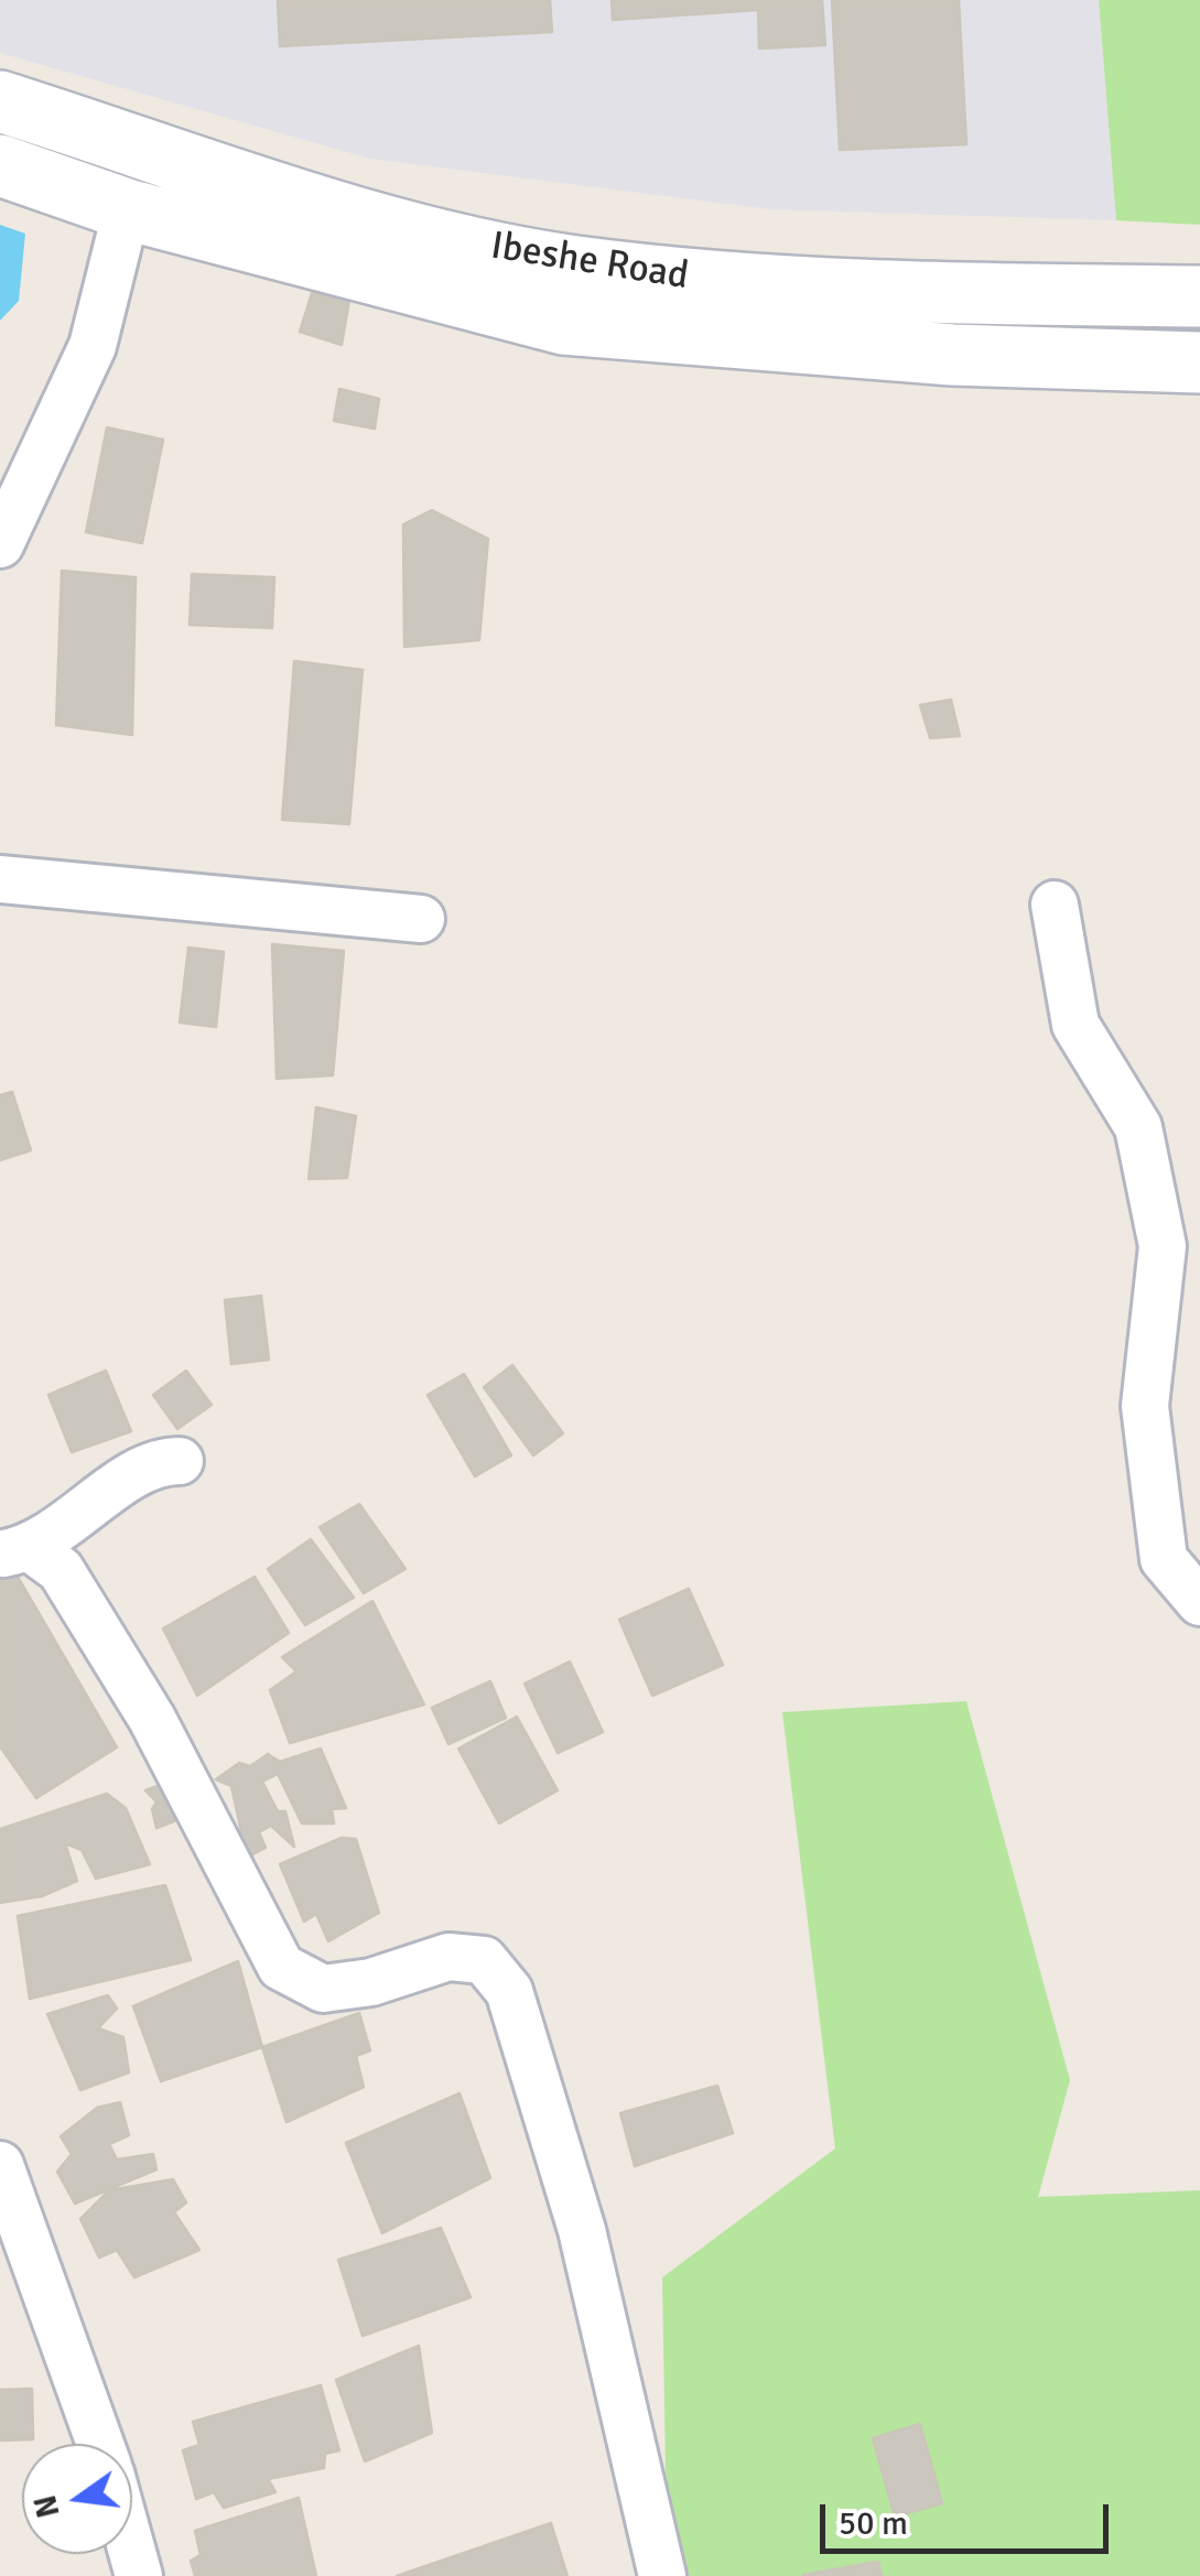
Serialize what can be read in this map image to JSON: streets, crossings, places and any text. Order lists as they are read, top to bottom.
{
  "streets": {
    "main road": ["Ibeshe Road"]
  },
  "scale_bar": "50 m",
  "north": "left"
}
